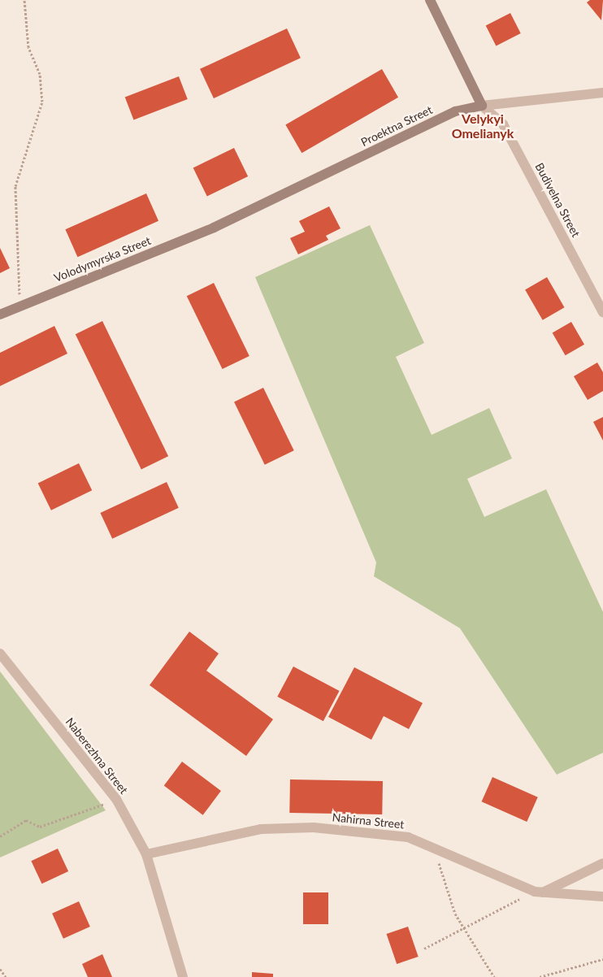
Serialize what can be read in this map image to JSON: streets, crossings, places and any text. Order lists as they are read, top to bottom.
{
  "streets": {
    "street": [
      "Proektna Street",
      "Budivelna Street",
      "Volodymyrska Street",
      "Naberezhna Street",
      "Nahirna Street"
    ]
  },
  "crossings": [
    ["Proektna Street", "Budivelna Street"],
    ["Proektna Street", "Volodymyrska Street"],
    ["Naberezhna Street", "Nahirna Street"]
  ],
  "districts": ["Velykyi Omelianyk"]
}
